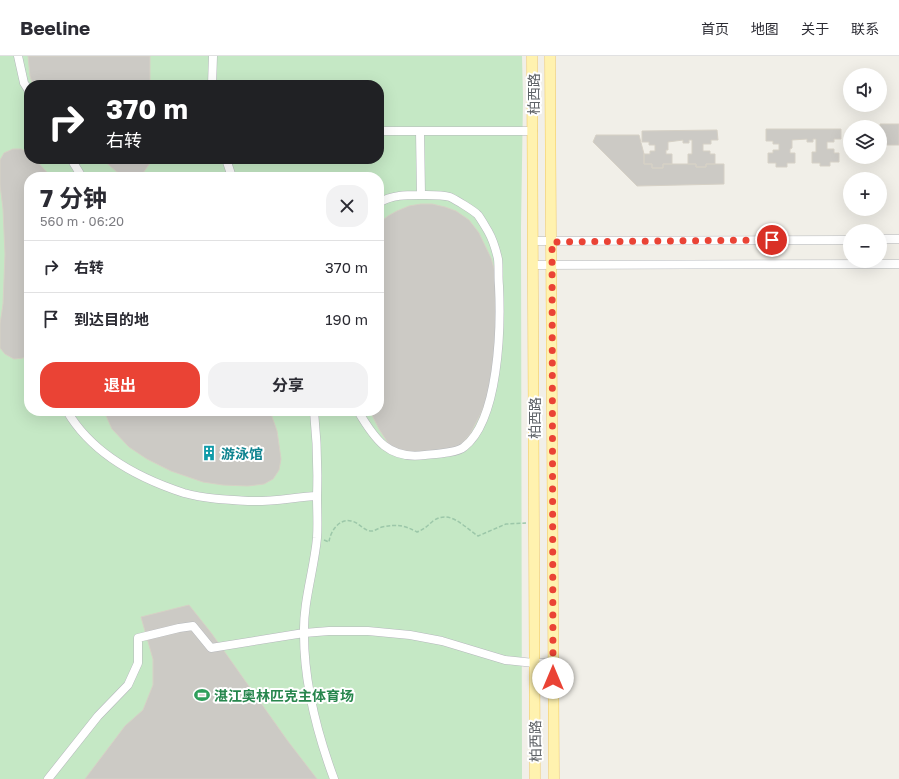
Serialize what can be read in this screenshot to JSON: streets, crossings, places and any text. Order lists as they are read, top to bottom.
{
  "streets": {
    "main road": ["柏西路"]
  },
  "places": {
    "building": ["游泳馆"],
    "sports": ["湛江奥林匹克主体育场"]
  },
  "page": {
    "header": "Beeline",
    "nav": [
      "首页",
      "地图",
      "关于",
      "联系"
    ],
    "map_buttons": ["+", "−"],
    "turn": ["370 m", "右转"],
    "heading": ["7 分钟", "560 m · 06:20"],
    "list": [
      {
        "name": "右转",
        "value": "370 m"
      },
      {
        "name": "到达目的地",
        "value": "190 m"
      }
    ],
    "buttons": ["退出", "分享"]
  }
}
